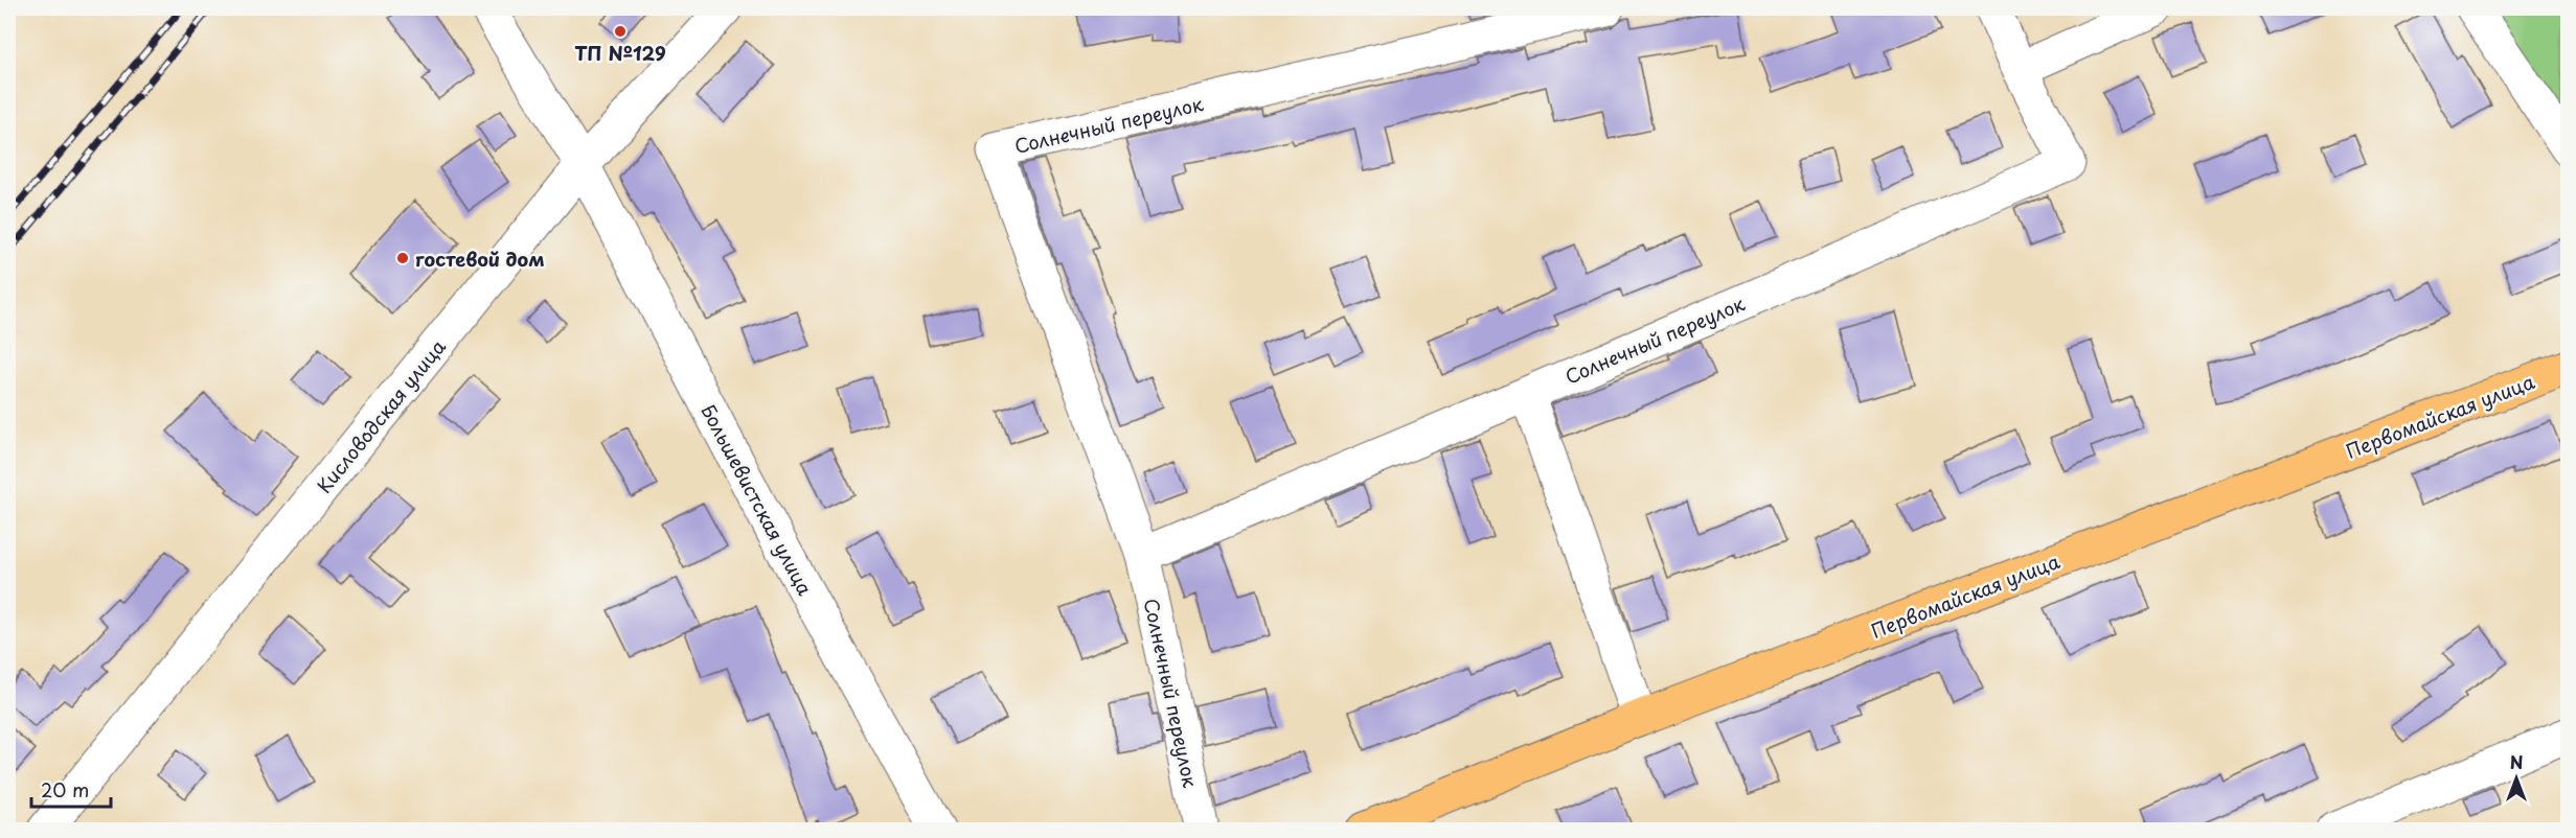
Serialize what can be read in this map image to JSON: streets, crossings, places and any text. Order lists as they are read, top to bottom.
{
  "streets": {
    "main road": ["Первомайская улица"],
    "street": ["Солнечный переулок", "Кисловодская улица", "Большевистская улица"]
  },
  "crossings": [
    ["Кисловодская улица", "Большевистская улица"]
  ],
  "places": ["ТП №129", "гостевой дом"],
  "scale_bar": "20 m",
  "north": "top"
}
